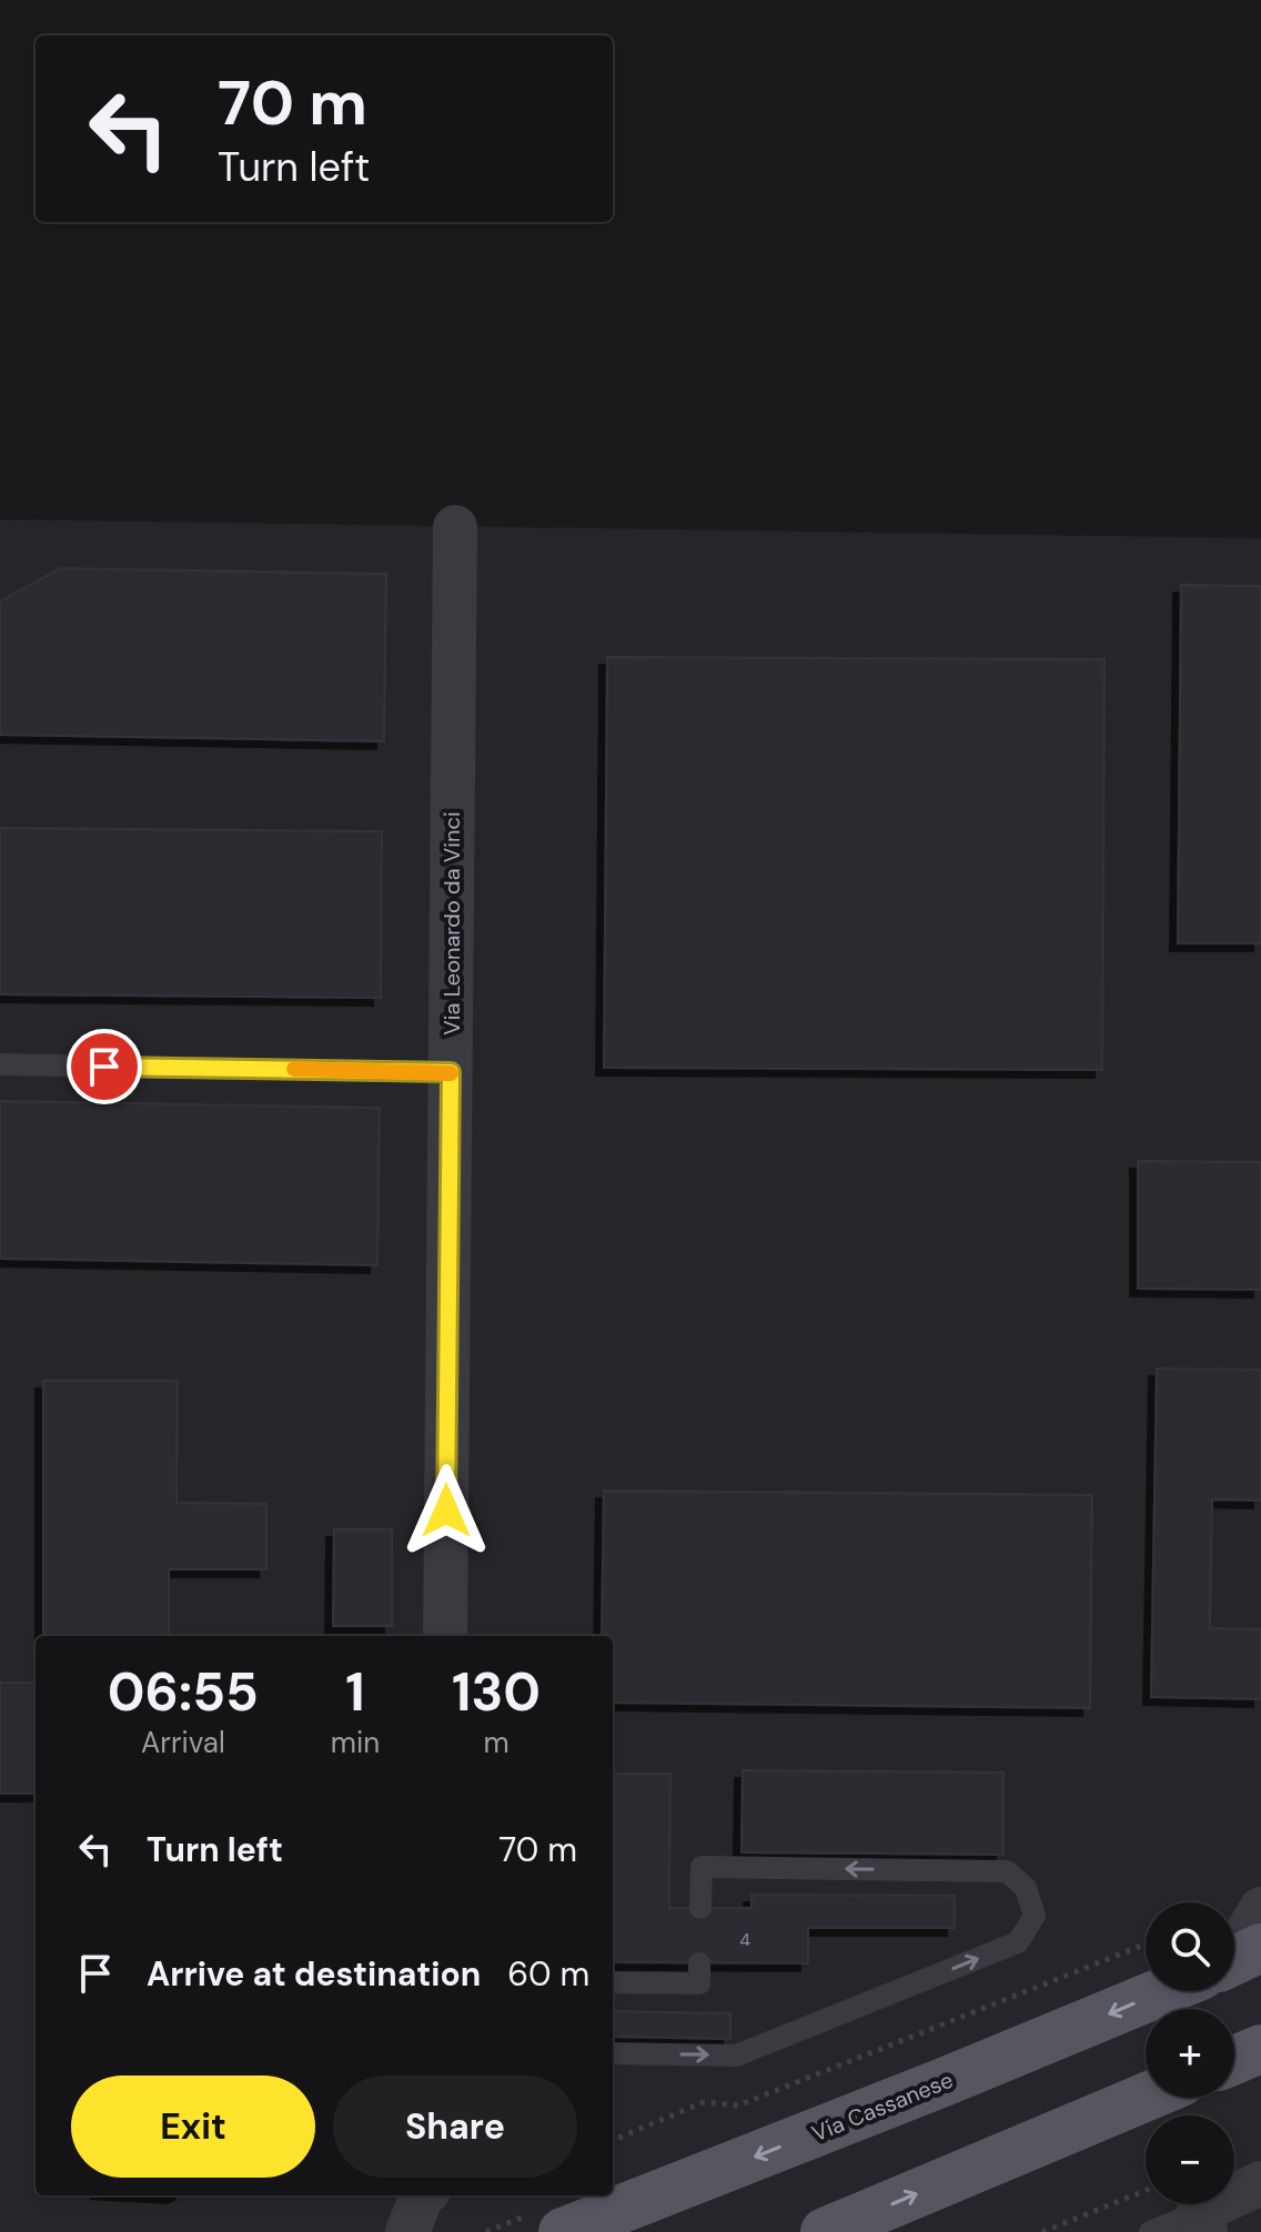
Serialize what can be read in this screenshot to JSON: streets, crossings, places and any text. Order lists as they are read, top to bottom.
{
  "streets": {
    "main road": ["Via Cassanese"],
    "street": ["Via Leonardo da Vinci"]
  },
  "house_numbers": ["4"],
  "page": {
    "turn": ["70 m", "Turn left"],
    "eta": [
      "06:55",
      "Arrival",
      "1",
      "min",
      "130",
      "m"
    ],
    "list": [
      {
        "name": "Turn left",
        "value": "70 m"
      },
      {
        "name": "Arrive at destination",
        "value": "60 m"
      }
    ],
    "map_buttons": ["+", "−"],
    "buttons": ["Exit", "Share"]
  }
}
